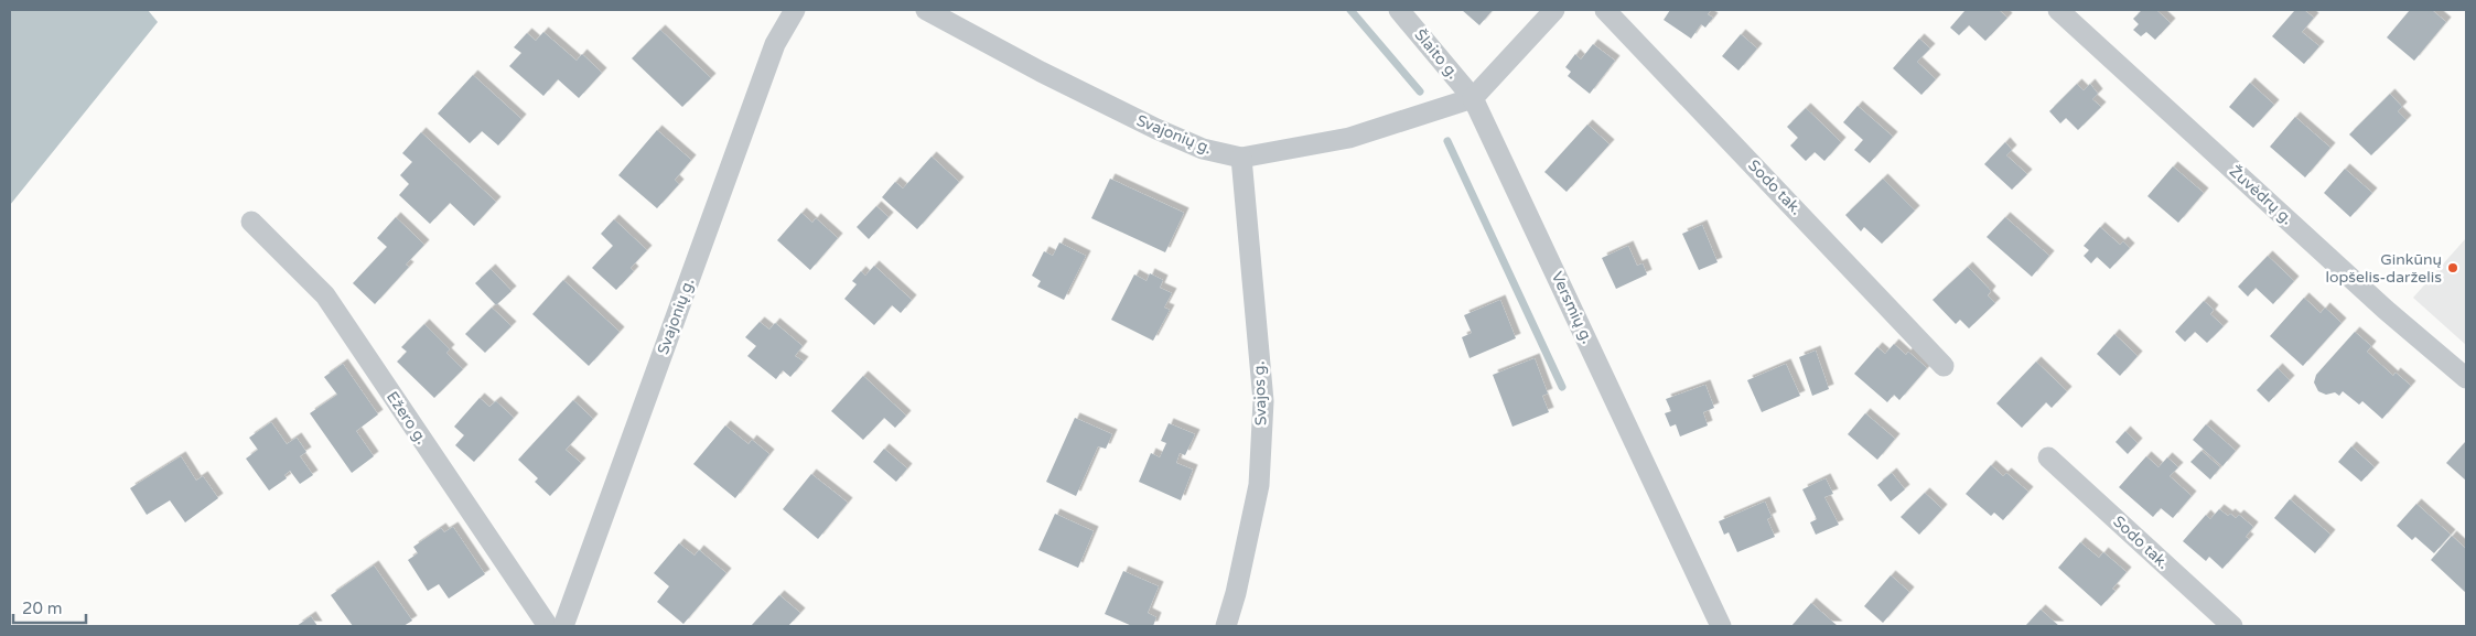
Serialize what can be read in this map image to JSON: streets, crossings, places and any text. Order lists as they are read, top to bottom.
{
  "streets": {
    "street": [
      "Šlaito g.",
      "Svajonių g.",
      "Sodo tak.",
      "Žuvėdrų g.",
      "Versmių g.",
      "Svajos g.",
      "Ežero g."
    ]
  },
  "crossings": [
    ["Šlaito g.", "Svajonių g."],
    ["Šlaito g.", "Versmių g."],
    ["Svajonių g.", "Versmių g."],
    ["Svajonių g.", "Svajos g."]
  ],
  "places": ["Ginkūnų lopšelis-darželis"],
  "scale_bar": "20 m"
}
